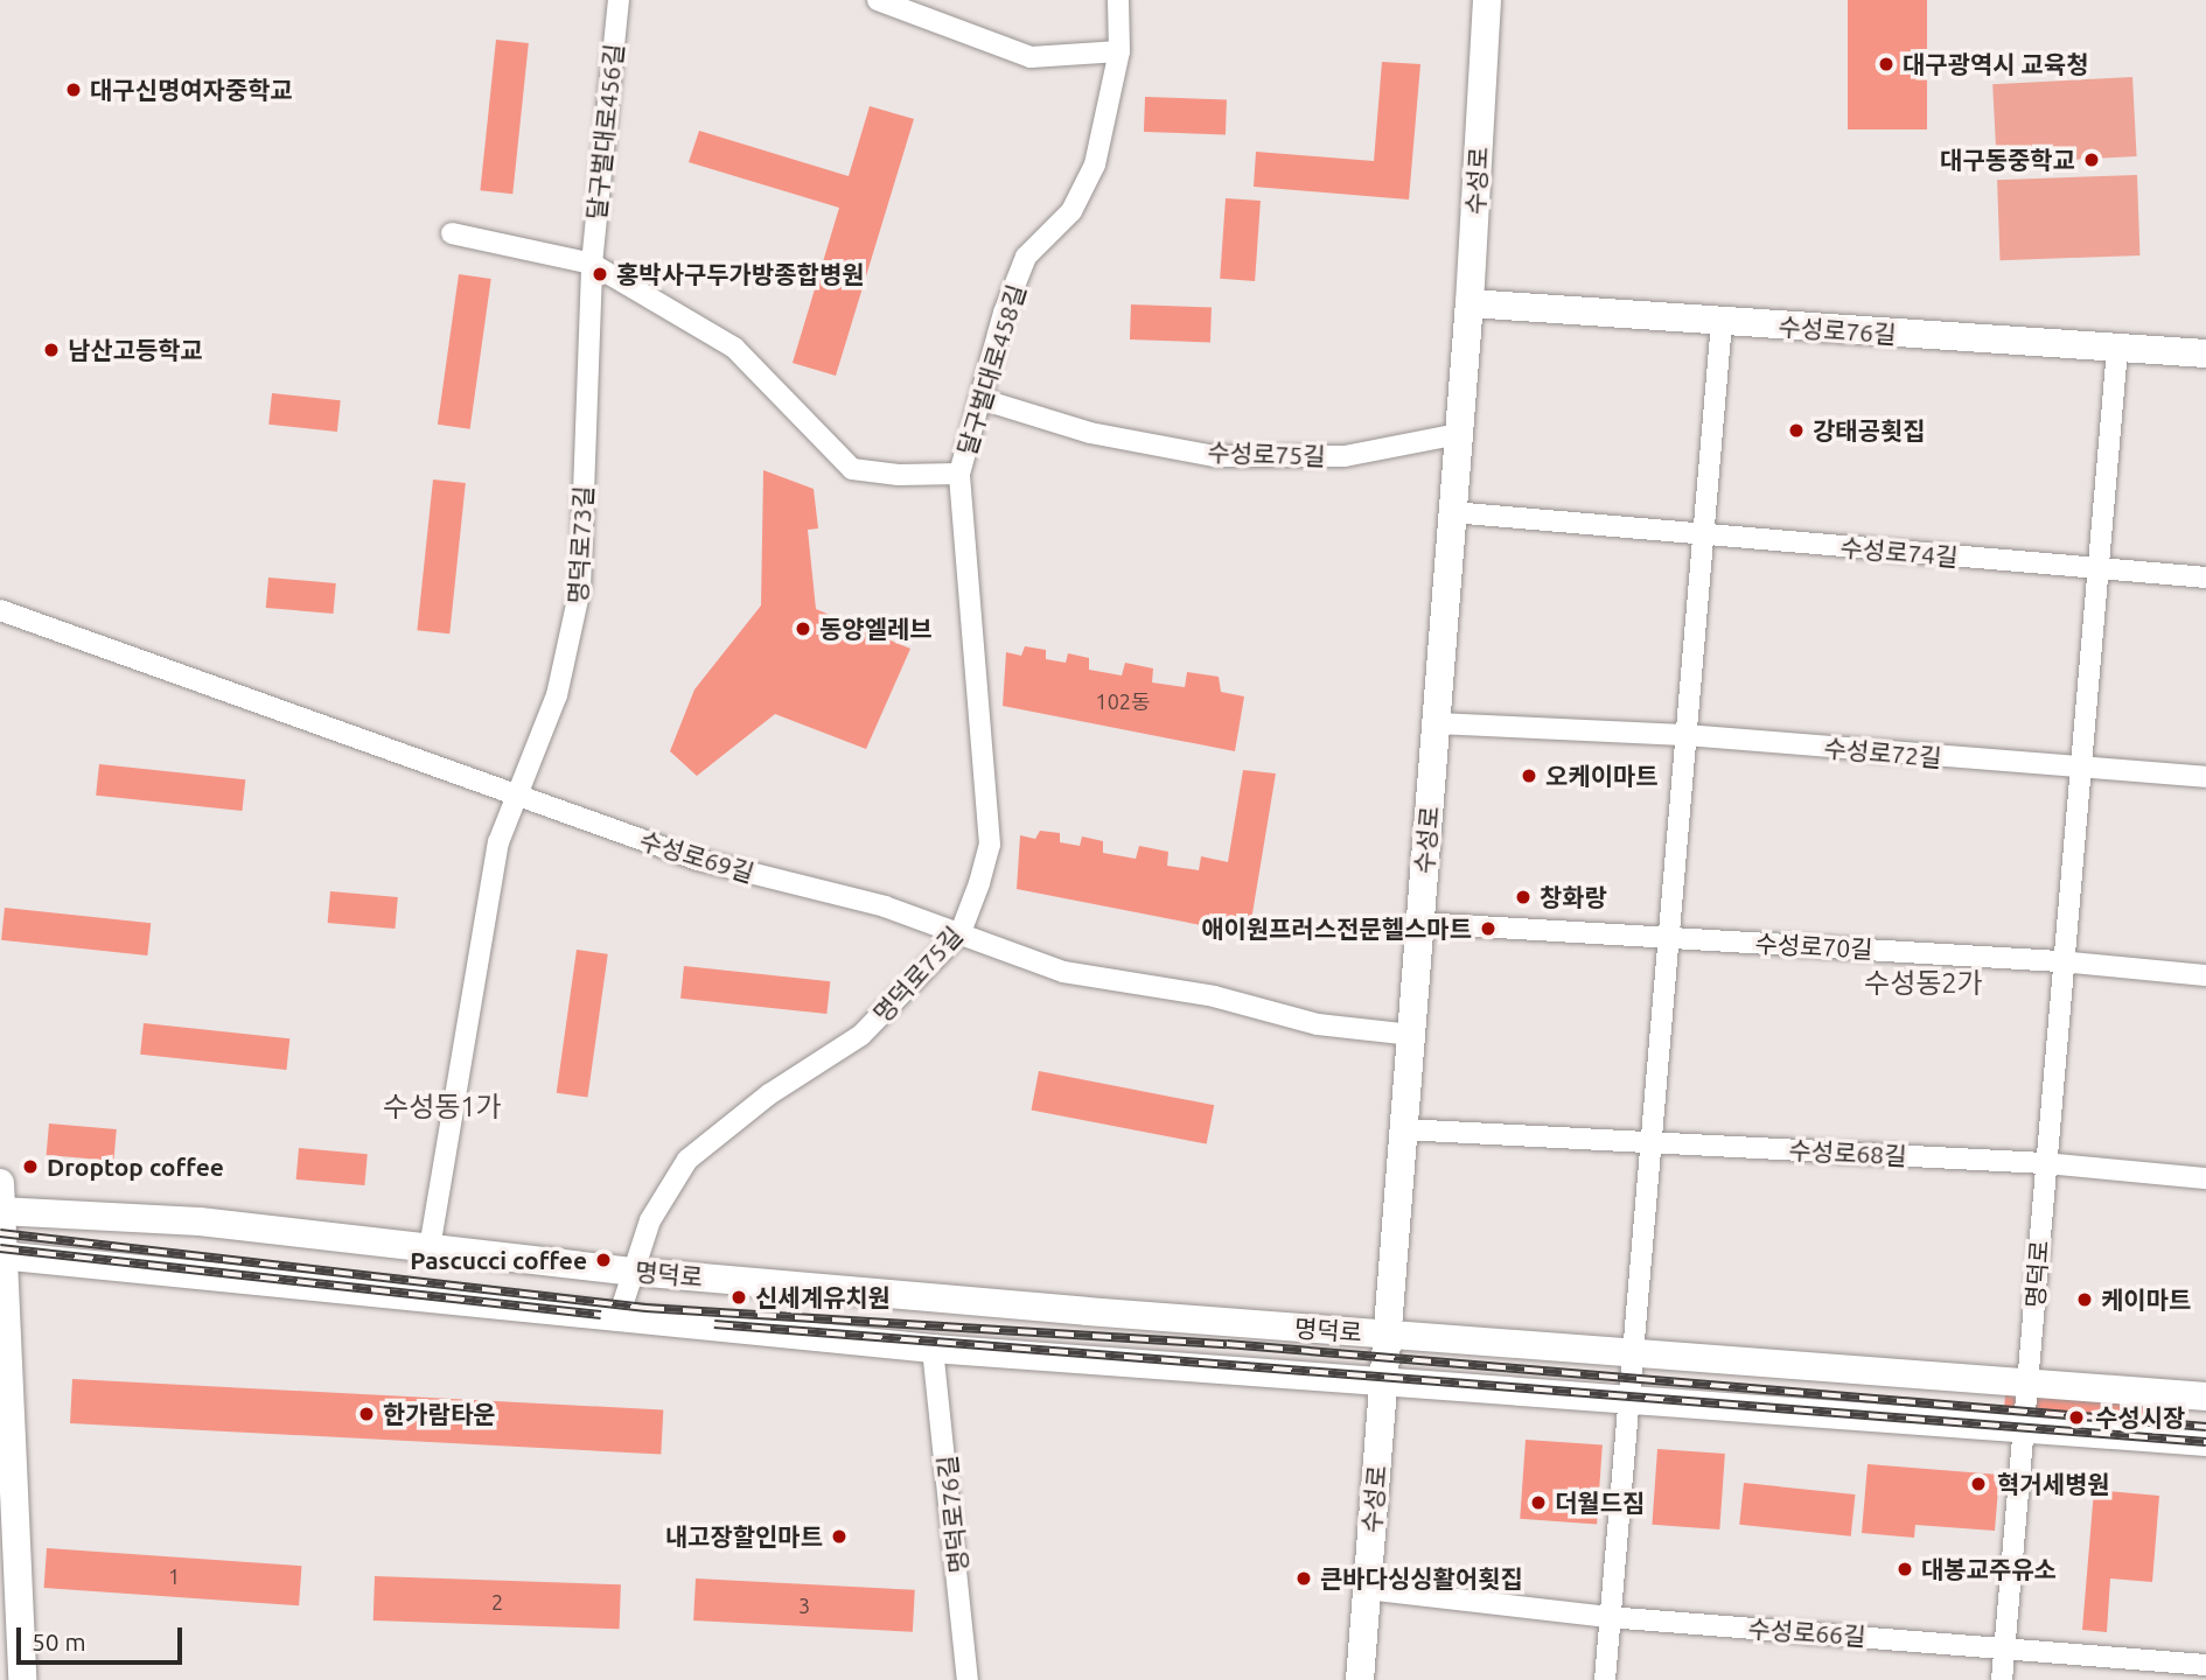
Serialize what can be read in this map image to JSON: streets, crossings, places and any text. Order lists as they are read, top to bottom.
{
  "streets": {
    "main road": ["수성로", "수성로76길", "명덕로"],
    "street": [
      "달구벌대로456길",
      "달구벌대로458길",
      "수성로75길",
      "명덕로73길",
      "수성로74길",
      "수성로72길",
      "수성로69길",
      "수성로70길",
      "명덕로75길",
      "수성로68길",
      "명덕로76길",
      "수성로66길"
    ]
  },
  "crossings": [
    ["달구벌대로456길", "명덕로73길"],
    ["수성로", "수성로76길"],
    ["수성로", "수성로75길"],
    ["수성로", "수성로74길"],
    ["수성로", "수성로72길"],
    ["수성로", "수성로69길"],
    ["수성로", "수성로70길"],
    ["수성로", "수성로68길"],
    ["수성로", "명덕로"],
    ["수성로", "수성로66길"],
    ["달구벌대로458길", "수성로75길"],
    ["달구벌대로458길", "명덕로75길"],
    ["명덕로73길", "수성로69길"],
    ["명덕로73길", "명덕로"],
    ["수성로69길", "명덕로75길"],
    ["명덕로75길", "명덕로"],
    ["수성로68길", "명덕로"],
    ["명덕로", "명덕로76길"]
  ],
  "districts": ["수성동2가", "수성동1가"],
  "places": [
    "대구광역시 교육청",
    "대구신명여자중학교",
    "대구동중학교",
    "홍박사구두가방종합병원",
    "남산고등학교",
    "강태공횟집",
    "동양엘레브",
    "오케이마트",
    "창화랑",
    "애이원프러스전문헬스마트",
    "Droptop coffee",
    "Pascucci coffee",
    "신세계유치원",
    "케이마트",
    "한가람타운",
    "수성시장",
    "혁거세병원",
    "더월드짐",
    "내고장할인마트",
    "대봉교주유소",
    "큰바다싱싱활어횟집"
  ],
  "house_numbers": [
    "102동",
    "1",
    "2",
    "3"
  ],
  "scale_bar": "50 m"
}
